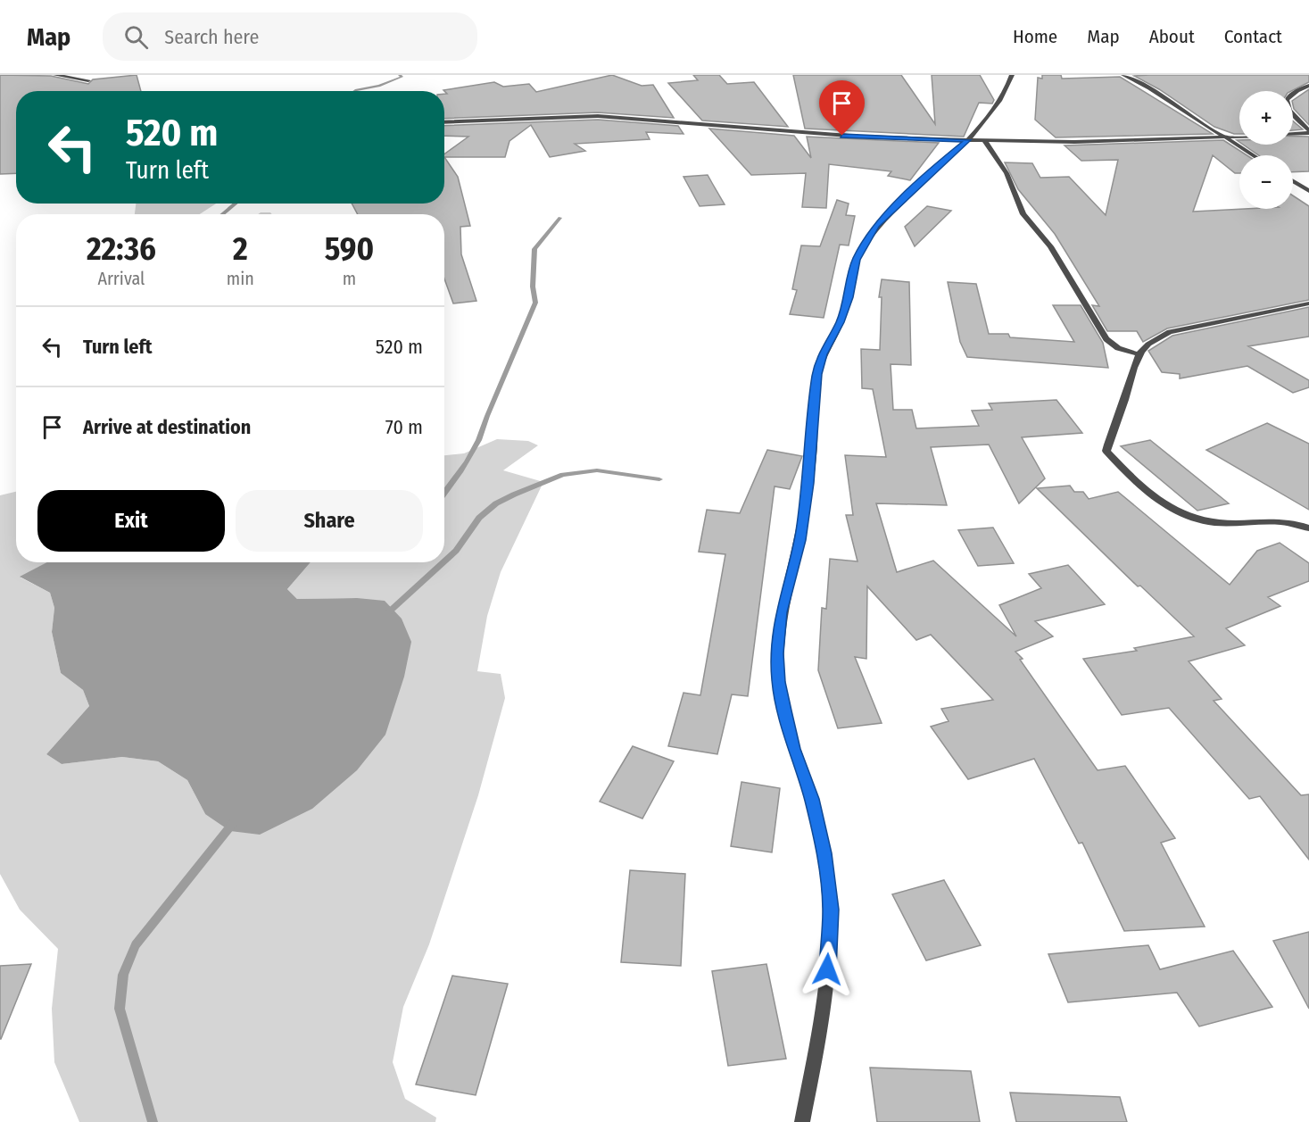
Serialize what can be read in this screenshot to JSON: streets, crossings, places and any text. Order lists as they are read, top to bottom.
{
  "page": {
    "header": "Map",
    "search": "Search here",
    "nav": [
      "Home",
      "Map",
      "About",
      "Contact"
    ],
    "map_buttons": ["+", "−"],
    "turn": ["520 m", "Turn left"],
    "eta": [
      "22:36",
      "Arrival",
      "2",
      "min",
      "590",
      "m"
    ],
    "list": [
      {
        "name": "Turn left",
        "value": "520 m"
      },
      {
        "name": "Arrive at destination",
        "value": "70 m"
      }
    ],
    "buttons": ["Exit", "Share"]
  }
}
